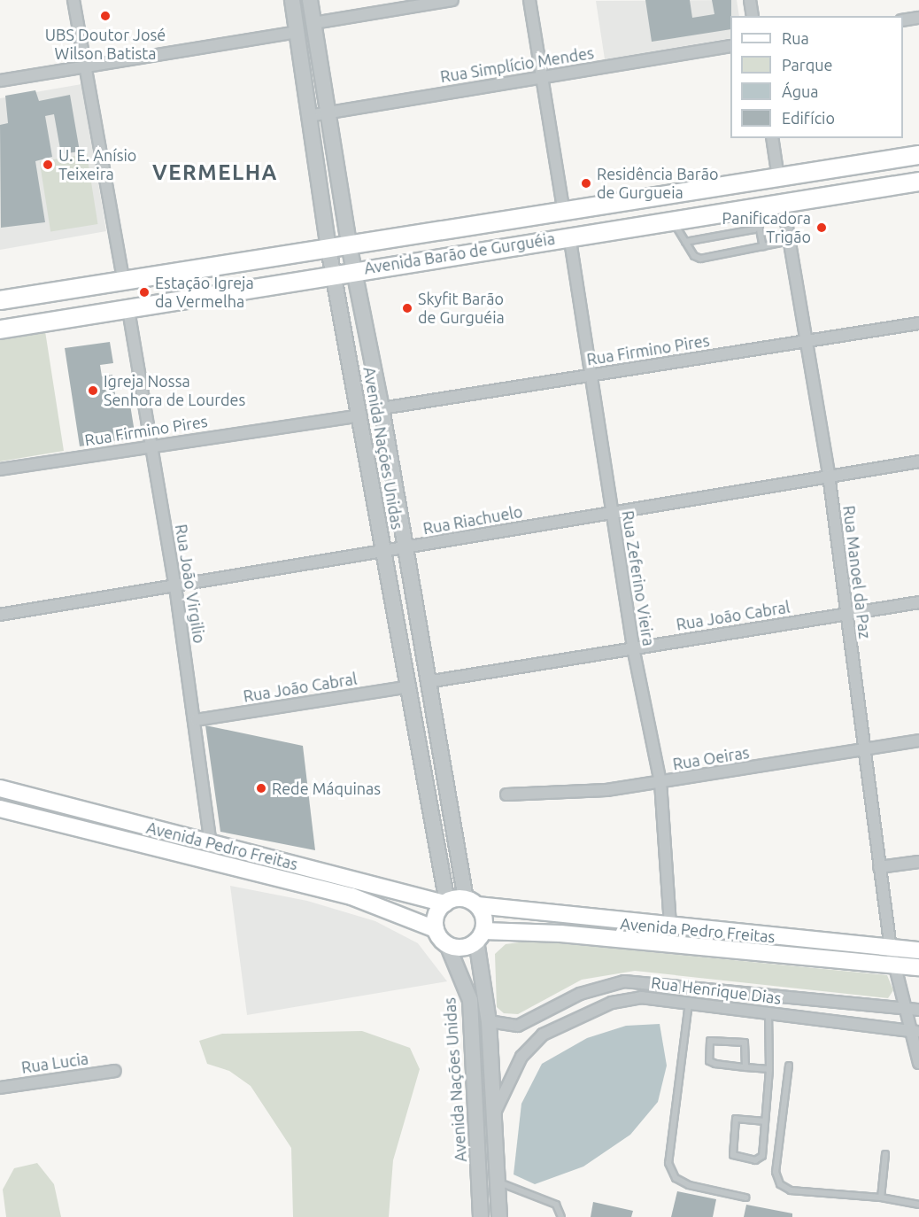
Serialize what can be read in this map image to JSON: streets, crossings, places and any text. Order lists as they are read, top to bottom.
{
  "streets": {
    "main road": ["Avenida Barão de Gurguéia", "Avenida Pedro Freitas"],
    "street": [
      "Rua Simplício Mendes",
      "Rua Firmino Pires",
      "Avenida Nações Unidas",
      "Rua Riachuelo",
      "Rua Manoel da Paz",
      "Rua Zeferino Vieira",
      "Rua João Virgilio",
      "Rua João Cabral",
      "Rua Oeiras",
      "Rua Henrique Dias",
      "Rua Lucia"
    ]
  },
  "crossings": [
    ["Rua Simplício Mendes", "Avenida Nações Unidas"],
    ["Avenida Barão de Gurguéia", "Avenida Nações Unidas"],
    ["Avenida Barão de Gurguéia", "Rua Manoel da Paz"],
    ["Avenida Barão de Gurguéia", "Rua Zeferino Vieira"],
    ["Avenida Barão de Gurguéia", "Rua João Virgilio"],
    ["Rua Firmino Pires", "Avenida Nações Unidas"],
    ["Rua Firmino Pires", "Rua Manoel da Paz"],
    ["Rua Firmino Pires", "Rua Zeferino Vieira"],
    ["Rua Firmino Pires", "Rua João Virgilio"],
    ["Avenida Nações Unidas", "Rua Riachuelo"],
    ["Avenida Nações Unidas", "Rua João Cabral"],
    ["Avenida Nações Unidas", "Avenida Pedro Freitas"],
    ["Rua Riachuelo", "Rua Manoel da Paz"],
    ["Rua Riachuelo", "Rua Zeferino Vieira"],
    ["Rua Riachuelo", "Rua João Virgilio"],
    ["Rua Manoel da Paz", "Rua João Cabral"],
    ["Rua Manoel da Paz", "Rua Oeiras"],
    ["Rua Manoel da Paz", "Avenida Pedro Freitas"],
    ["Rua Zeferino Vieira", "Rua João Cabral"],
    ["Rua Zeferino Vieira", "Rua Oeiras"],
    ["Rua Zeferino Vieira", "Avenida Pedro Freitas"],
    ["Rua João Virgilio", "Rua João Cabral"],
    ["Rua João Virgilio", "Avenida Pedro Freitas"]
  ],
  "districts": ["VERMELHA"],
  "places": [
    "UBS Doutor José Wilson Batista",
    "U. E. Anísio Teixeira",
    "Residência Barão de Gurgueia",
    "Panificadora Trigão",
    "Estação Igreja da Vermelha",
    "Skyfit Barão de Gurguéia",
    "Igreja Nossa Senhora de Lourdes",
    "Rede Máquinas"
  ],
  "legend": [
    "Rua",
    "Parque",
    "Água",
    "Edifício"
  ]
}
